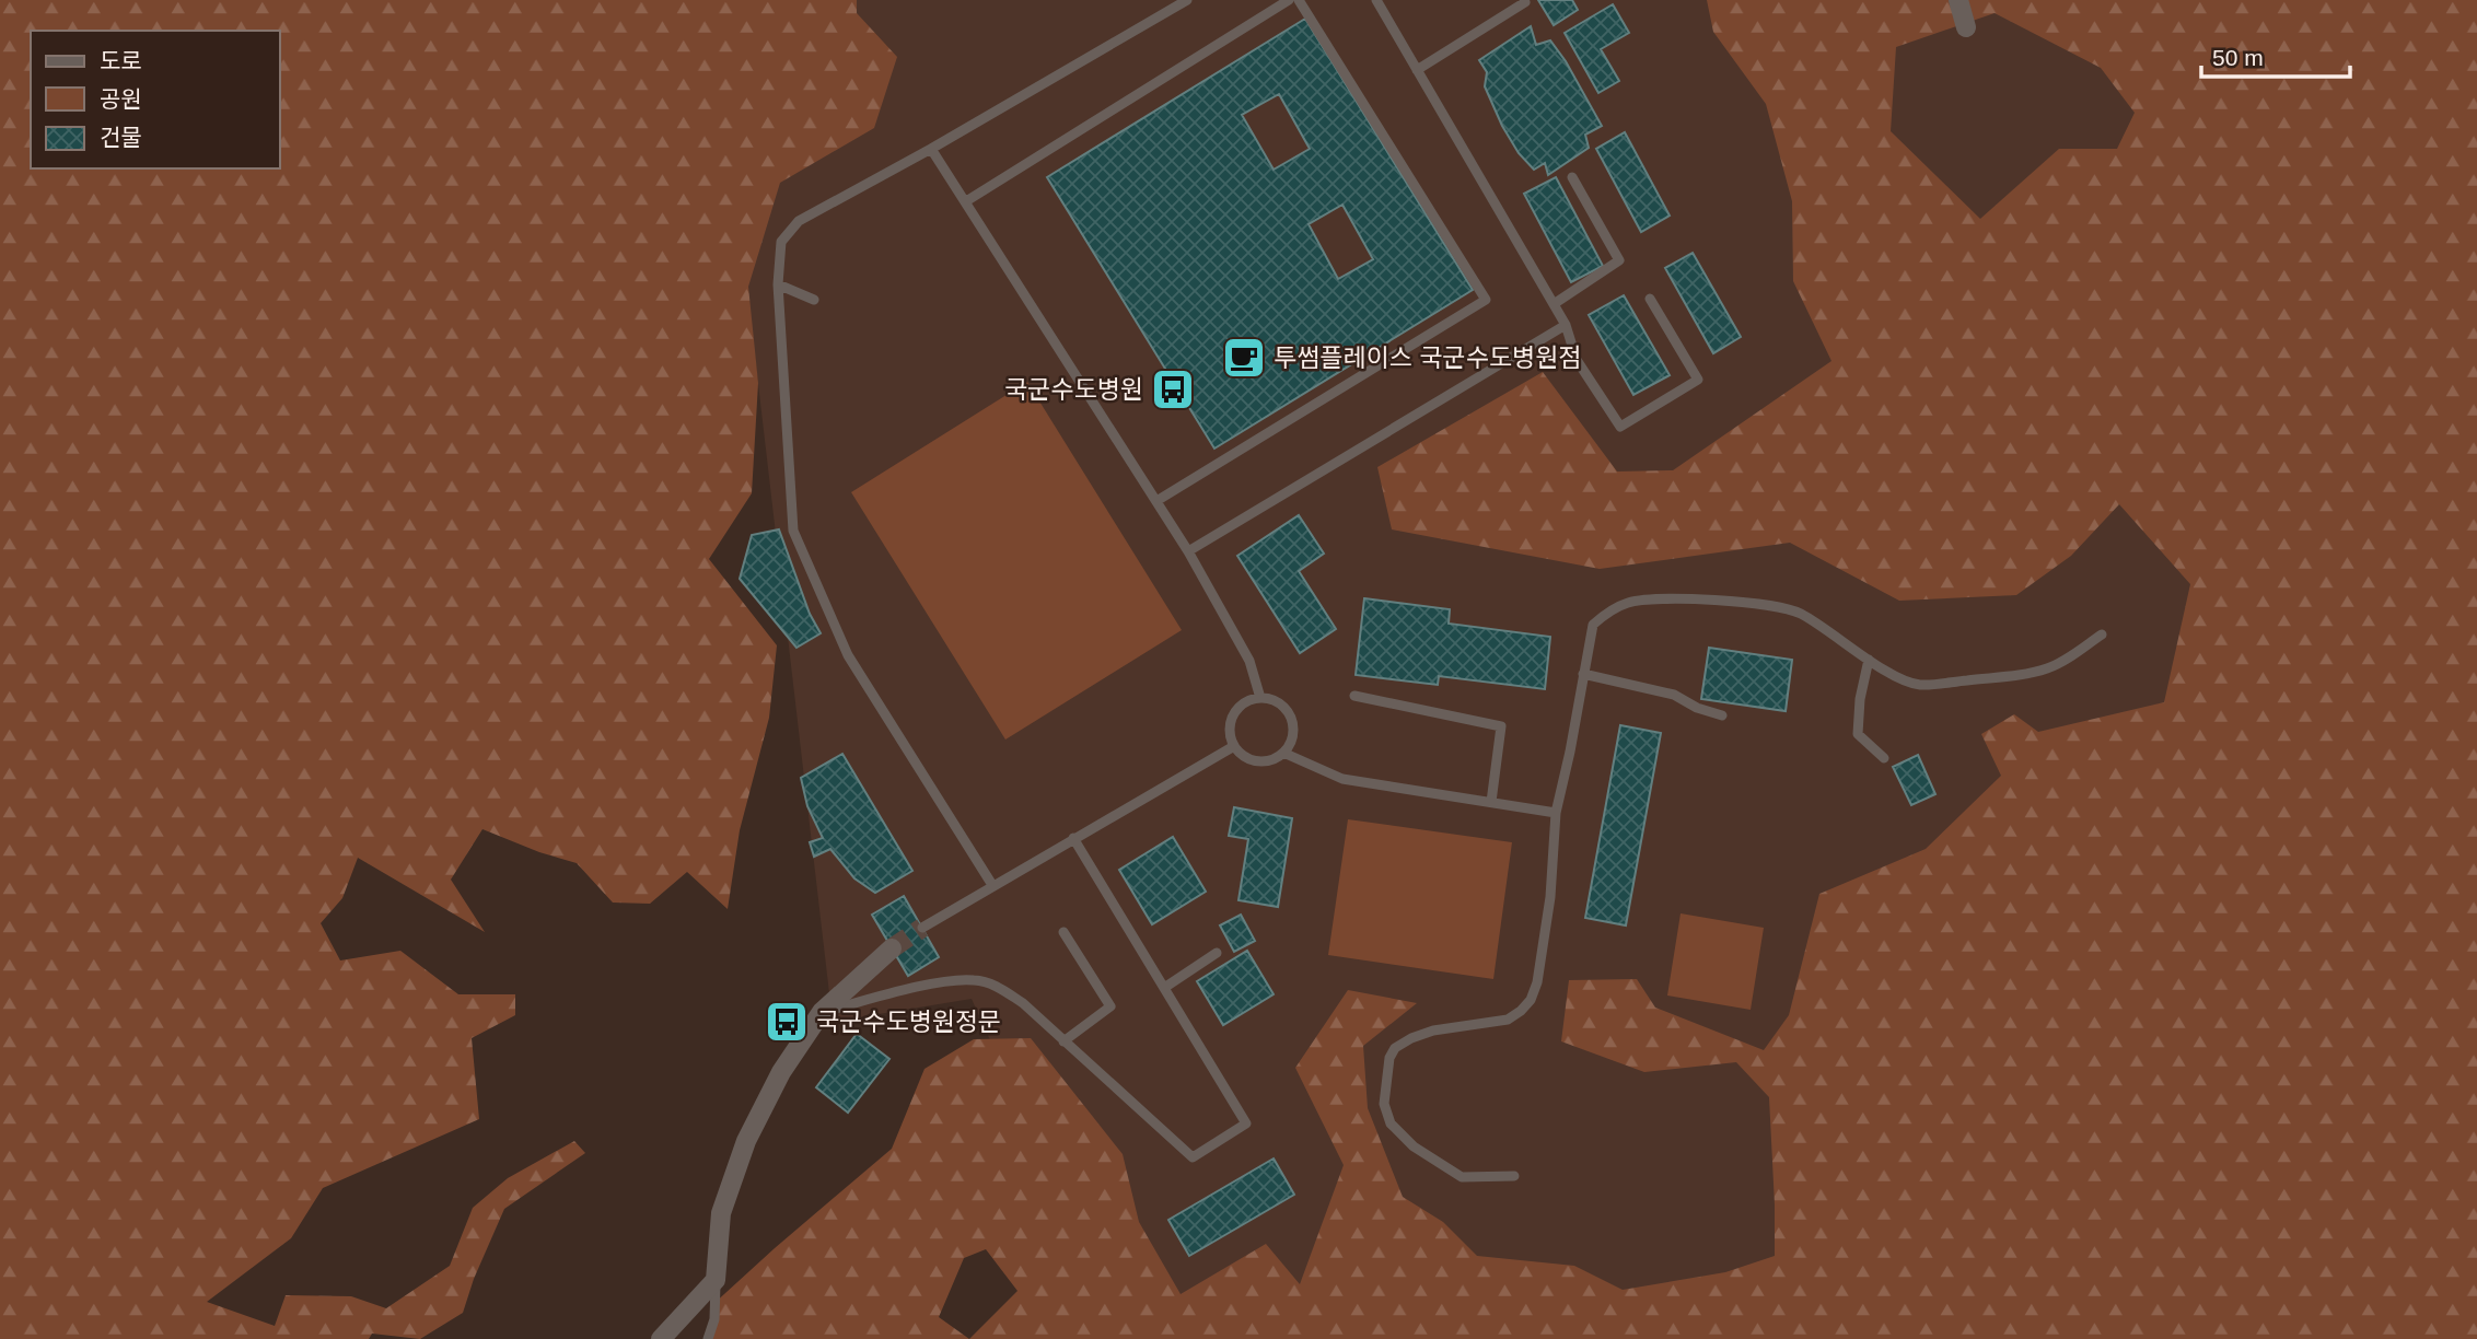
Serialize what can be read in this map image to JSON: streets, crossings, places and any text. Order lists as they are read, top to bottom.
{
  "places": {
    "cafe": ["투썸플레이스 국군수도병원점"],
    "bus stop": ["국군수도병원", "국군수도병원정문"]
  },
  "legend": ["도로", "공원", "건물"],
  "scale_bar": "50 m"
}
